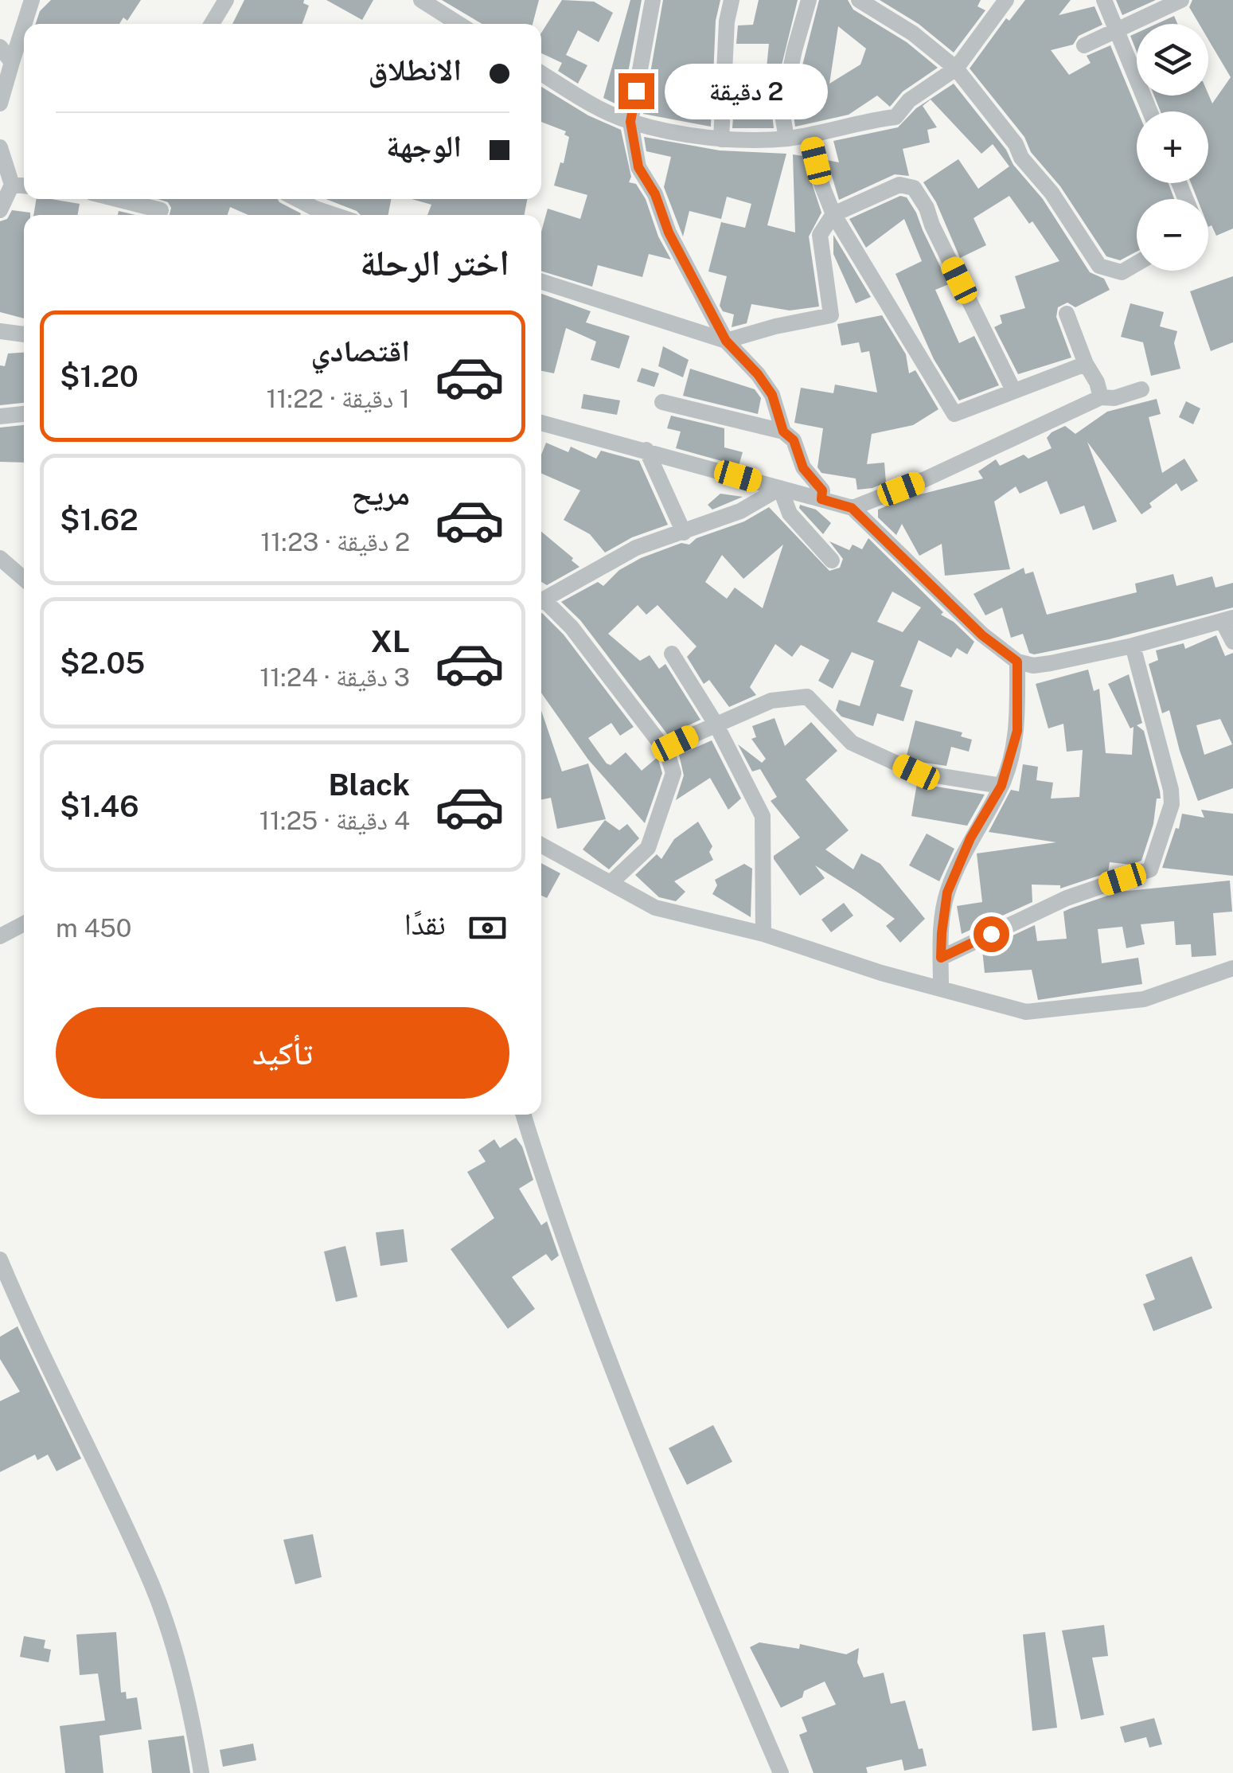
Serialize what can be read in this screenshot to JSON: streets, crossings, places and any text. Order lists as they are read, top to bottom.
{
  "page": {
    "map_buttons": ["+", "−"],
    "banner": ["الانطلاق", "الوجهة"],
    "bubble": "2 دقيقة",
    "heading": "اختر الرحلة",
    "list": [
      {
        "name": "اقتصادي",
        "note": "1 دقيقة · 11:22",
        "value": "$1.20"
      },
      {
        "name": "مريح",
        "note": "2 دقيقة · 11:23",
        "value": "$1.62"
      },
      {
        "name": "XL",
        "note": "3 دقيقة · 11:24",
        "value": "$2.05"
      },
      {
        "name": "Black",
        "note": "4 دقيقة · 11:25",
        "value": "$1.46"
      }
    ],
    "pay": ["نقدًا", "450 m"],
    "buttons": "تأكيد"
  }
}
